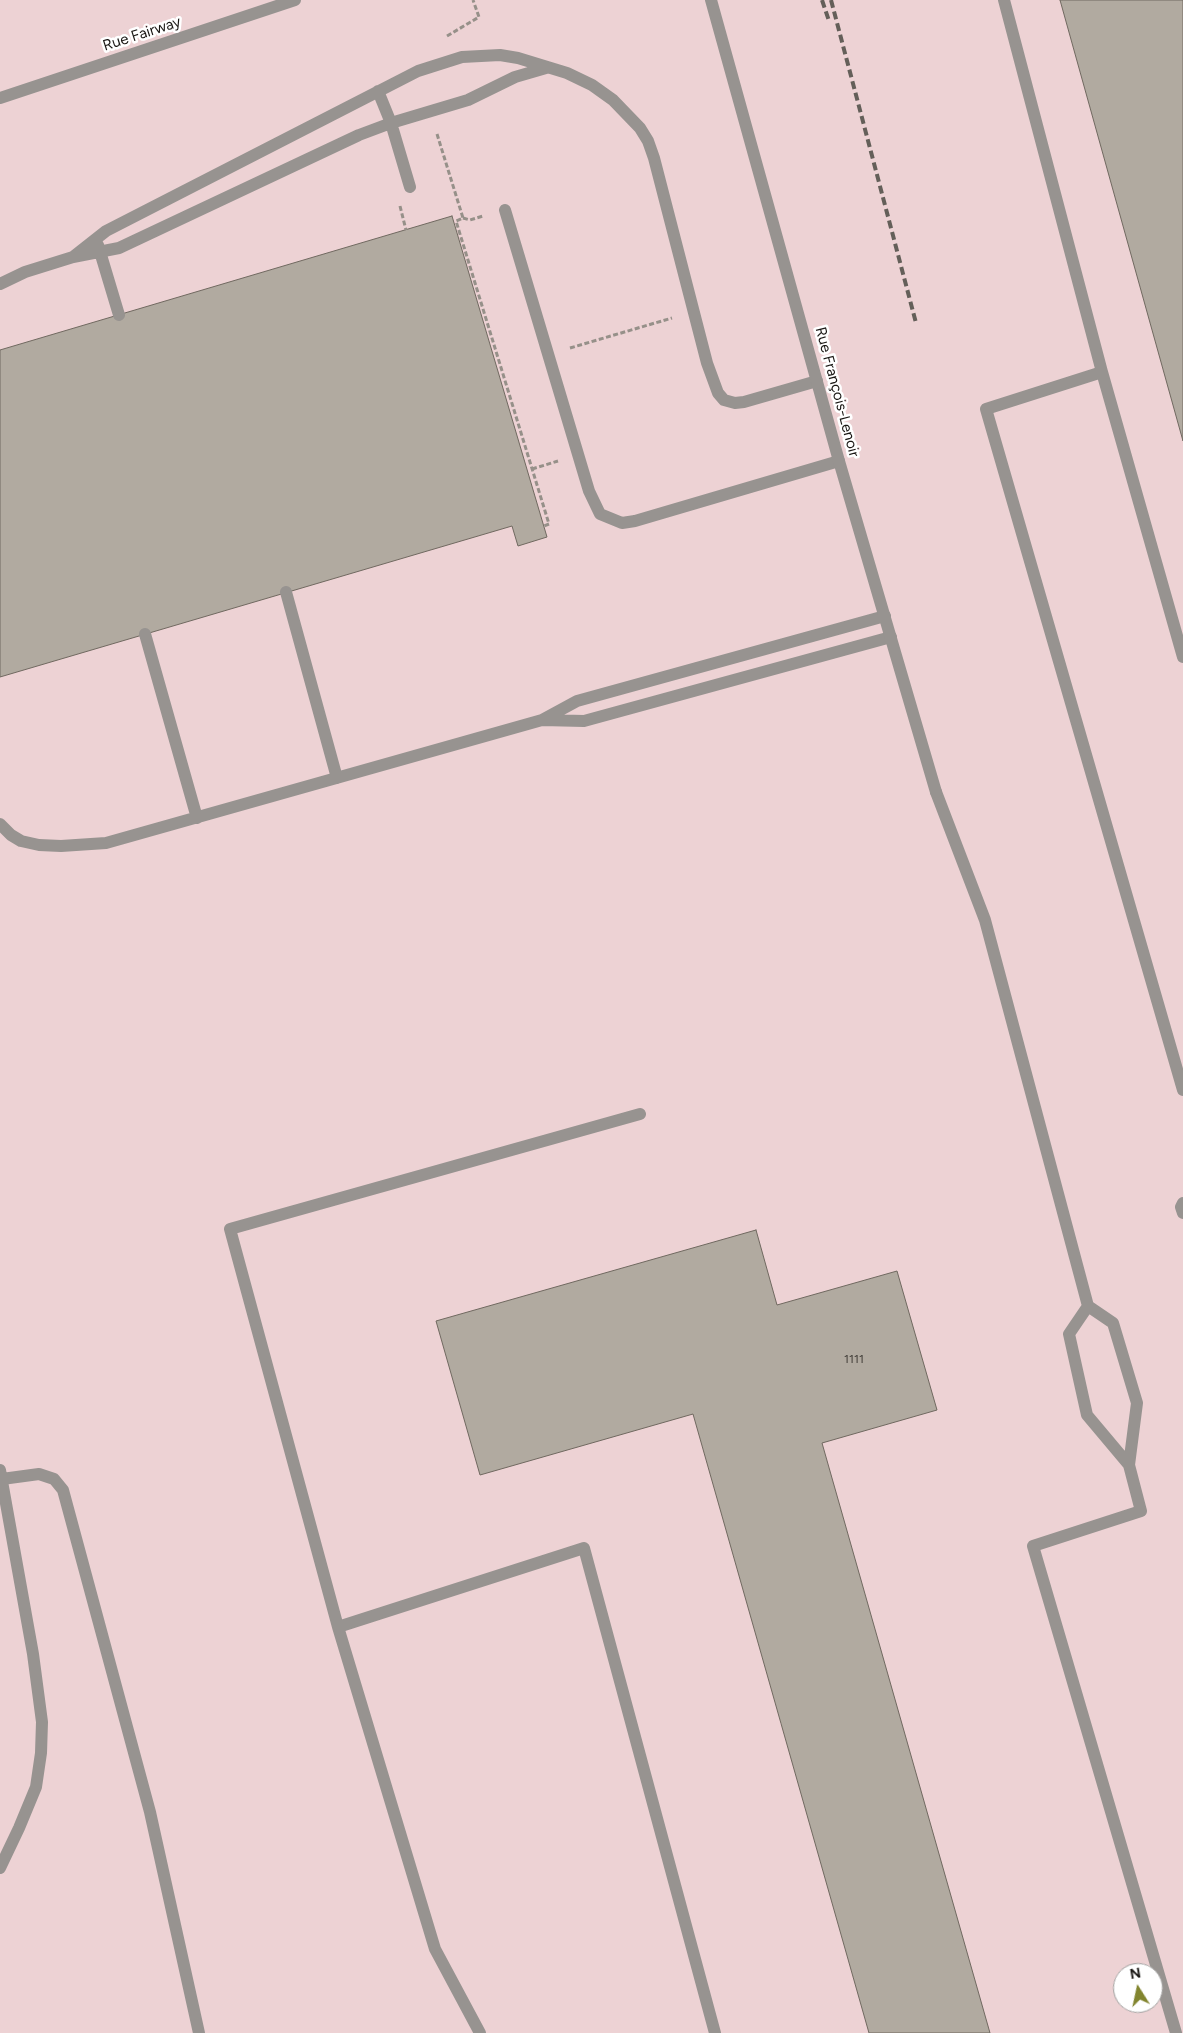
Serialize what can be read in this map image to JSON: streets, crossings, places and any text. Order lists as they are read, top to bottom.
{
  "streets": {
    "street": ["Rue Fairway", "Rue François-Lenoir"]
  },
  "house_numbers": ["1111"],
  "north": "top"
}
